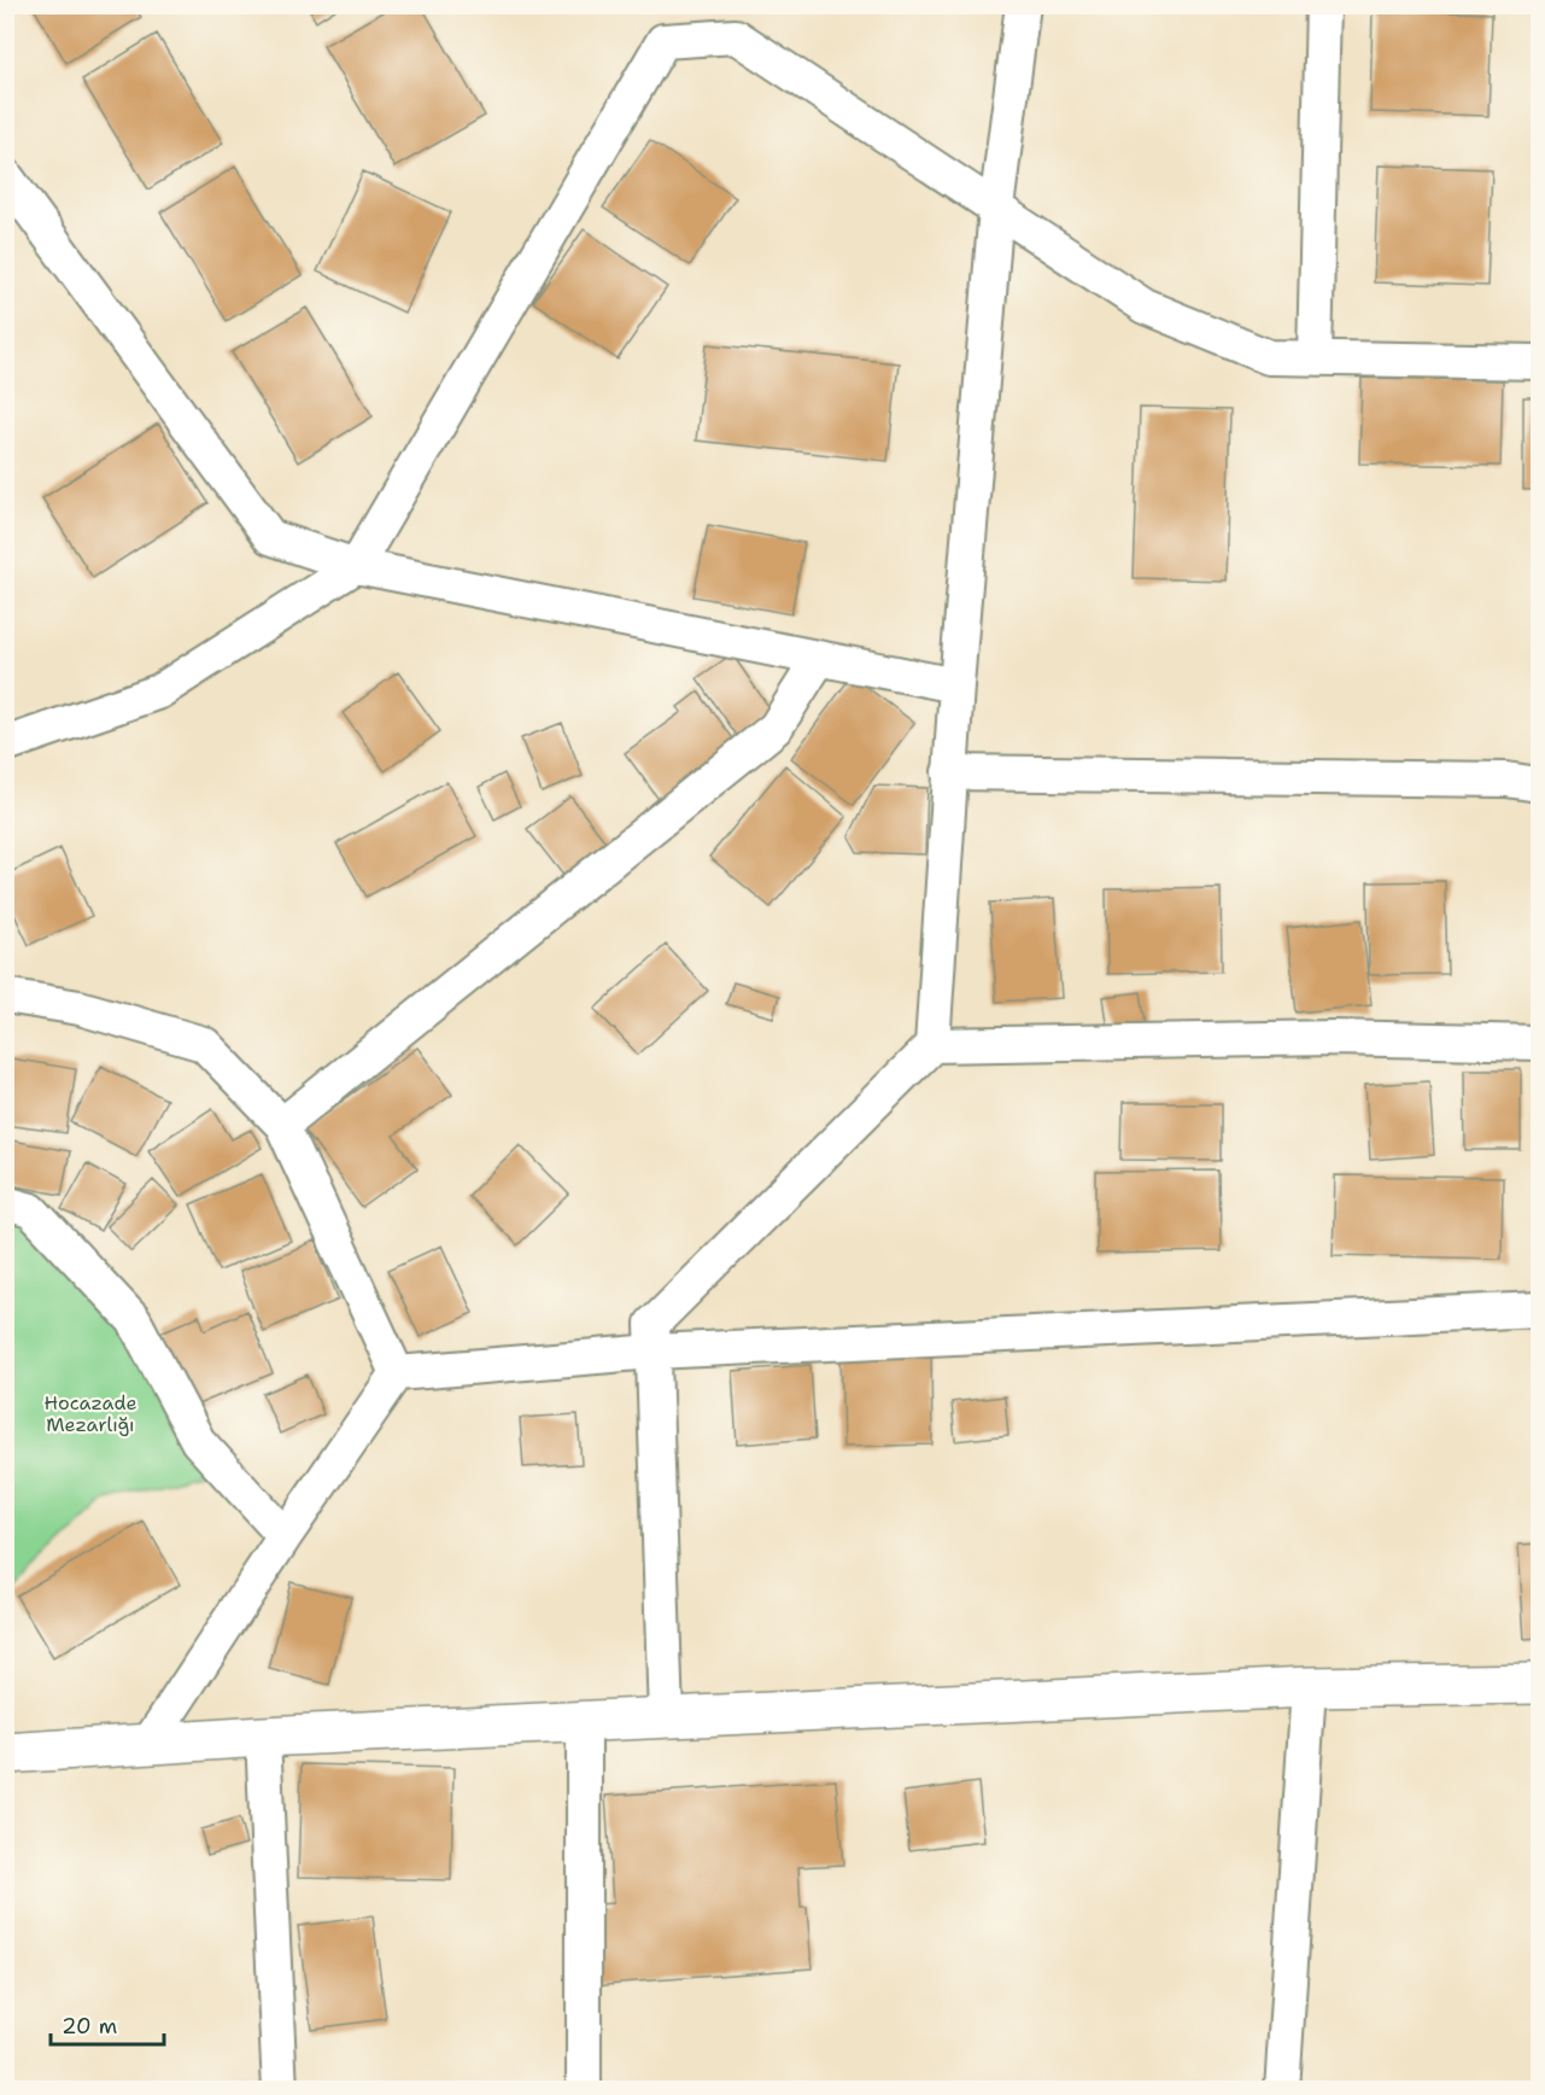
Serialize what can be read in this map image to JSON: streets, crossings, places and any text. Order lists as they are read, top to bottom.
{
  "parks": ["Hocazade Mezarlığı"],
  "scale_bar": "20 m"
}
